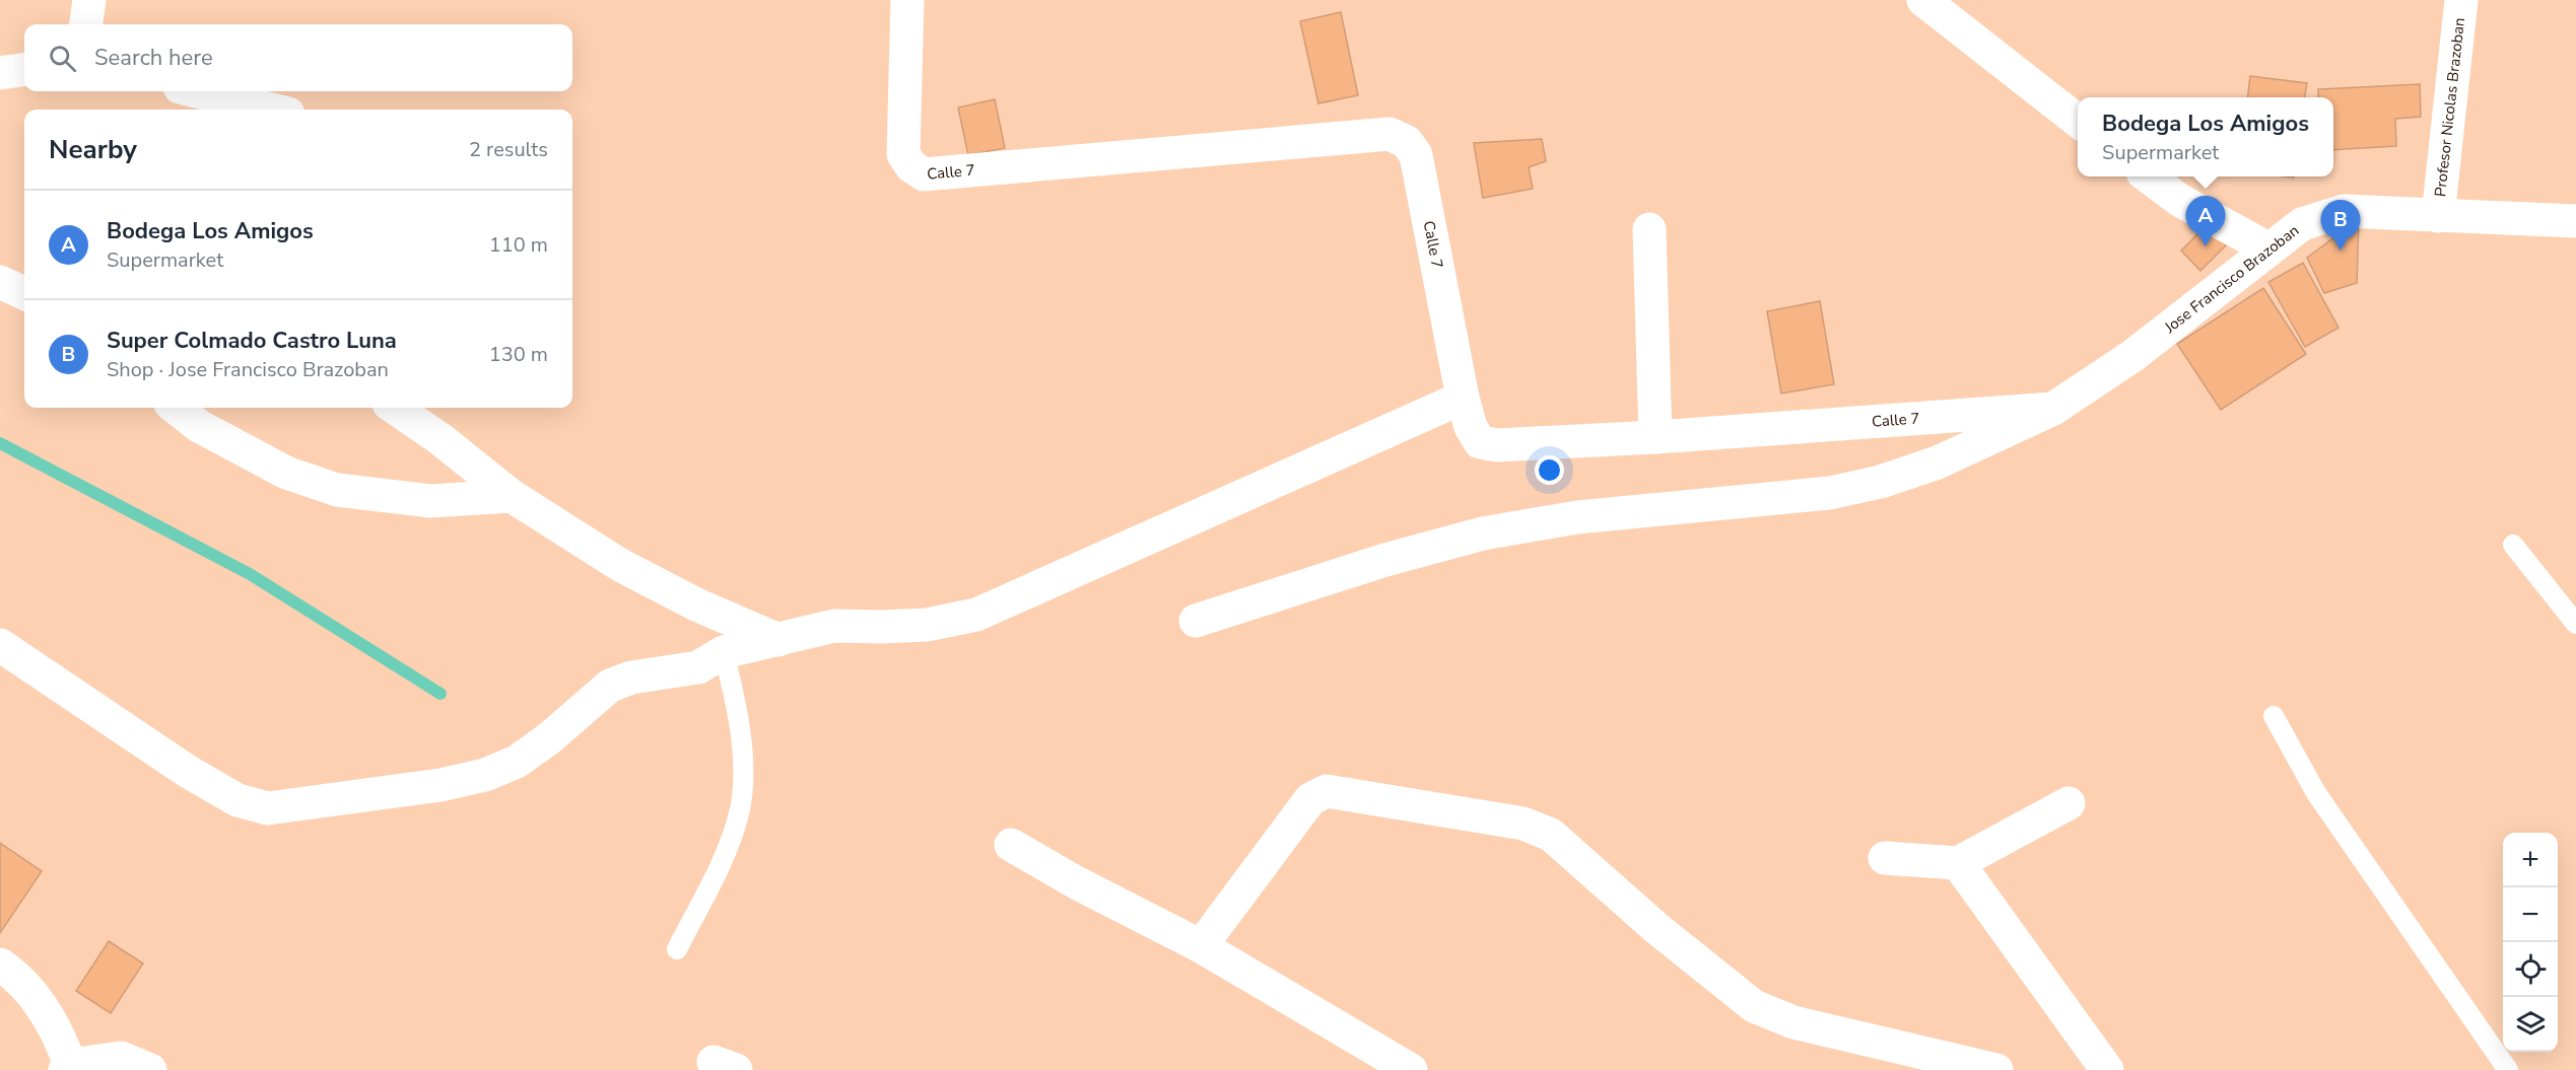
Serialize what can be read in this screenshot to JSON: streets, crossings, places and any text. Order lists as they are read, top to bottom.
{
  "streets": {
    "street": ["Profesor Nicolas Brazoban", "Calle 7", "Jose Francisco Brazoban"]
  },
  "crossings": [
    ["Profesor Nicolas Brazoban", "Jose Francisco Brazoban"],
    ["Calle 7", "Jose Francisco Brazoban"]
  ],
  "page": {
    "search": "Search here",
    "popup": ["Bodega Los Amigos", "Supermarket"],
    "heading": ["Nearby", "2 results"],
    "list": [
      {
        "mark": "A",
        "name": "Bodega Los Amigos",
        "note": "Supermarket",
        "value": "110 m"
      },
      {
        "mark": "B",
        "name": "Super Colmado Castro Luna",
        "note": "Shop · Jose Francisco Brazoban",
        "value": "130 m"
      }
    ],
    "pins": ["A", "B"],
    "map_buttons": ["+", "−"]
  }
}
